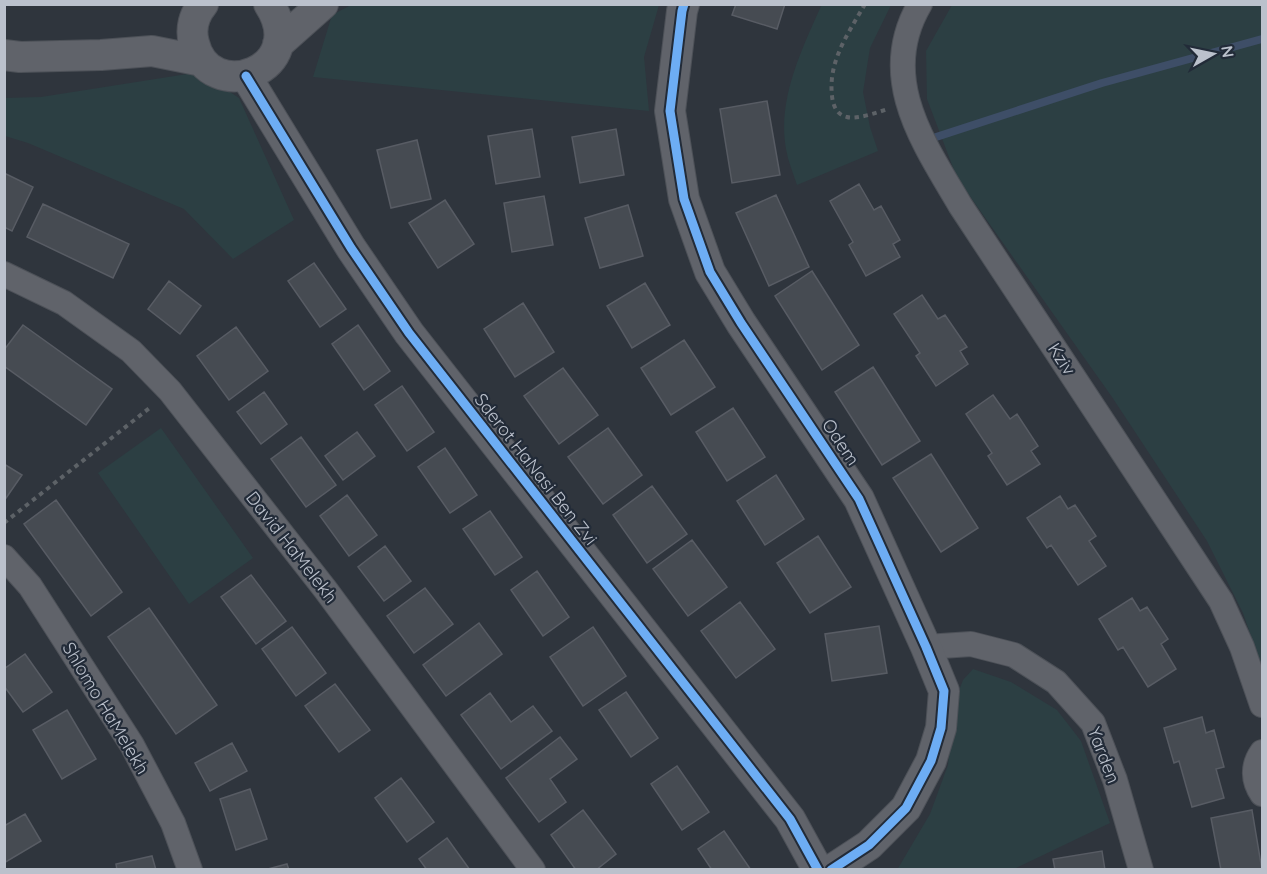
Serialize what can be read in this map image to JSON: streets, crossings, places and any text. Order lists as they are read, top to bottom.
{
  "streets": {
    "street": [
      "Kziv",
      "Odem",
      "Sderot HaNasi Ben Zvi",
      "David HaMelekh",
      "Shlomo HaMelekh",
      "Yarden"
    ]
  },
  "crossings": [
    ["Odem", "Yarden"]
  ],
  "north": "right"
}
